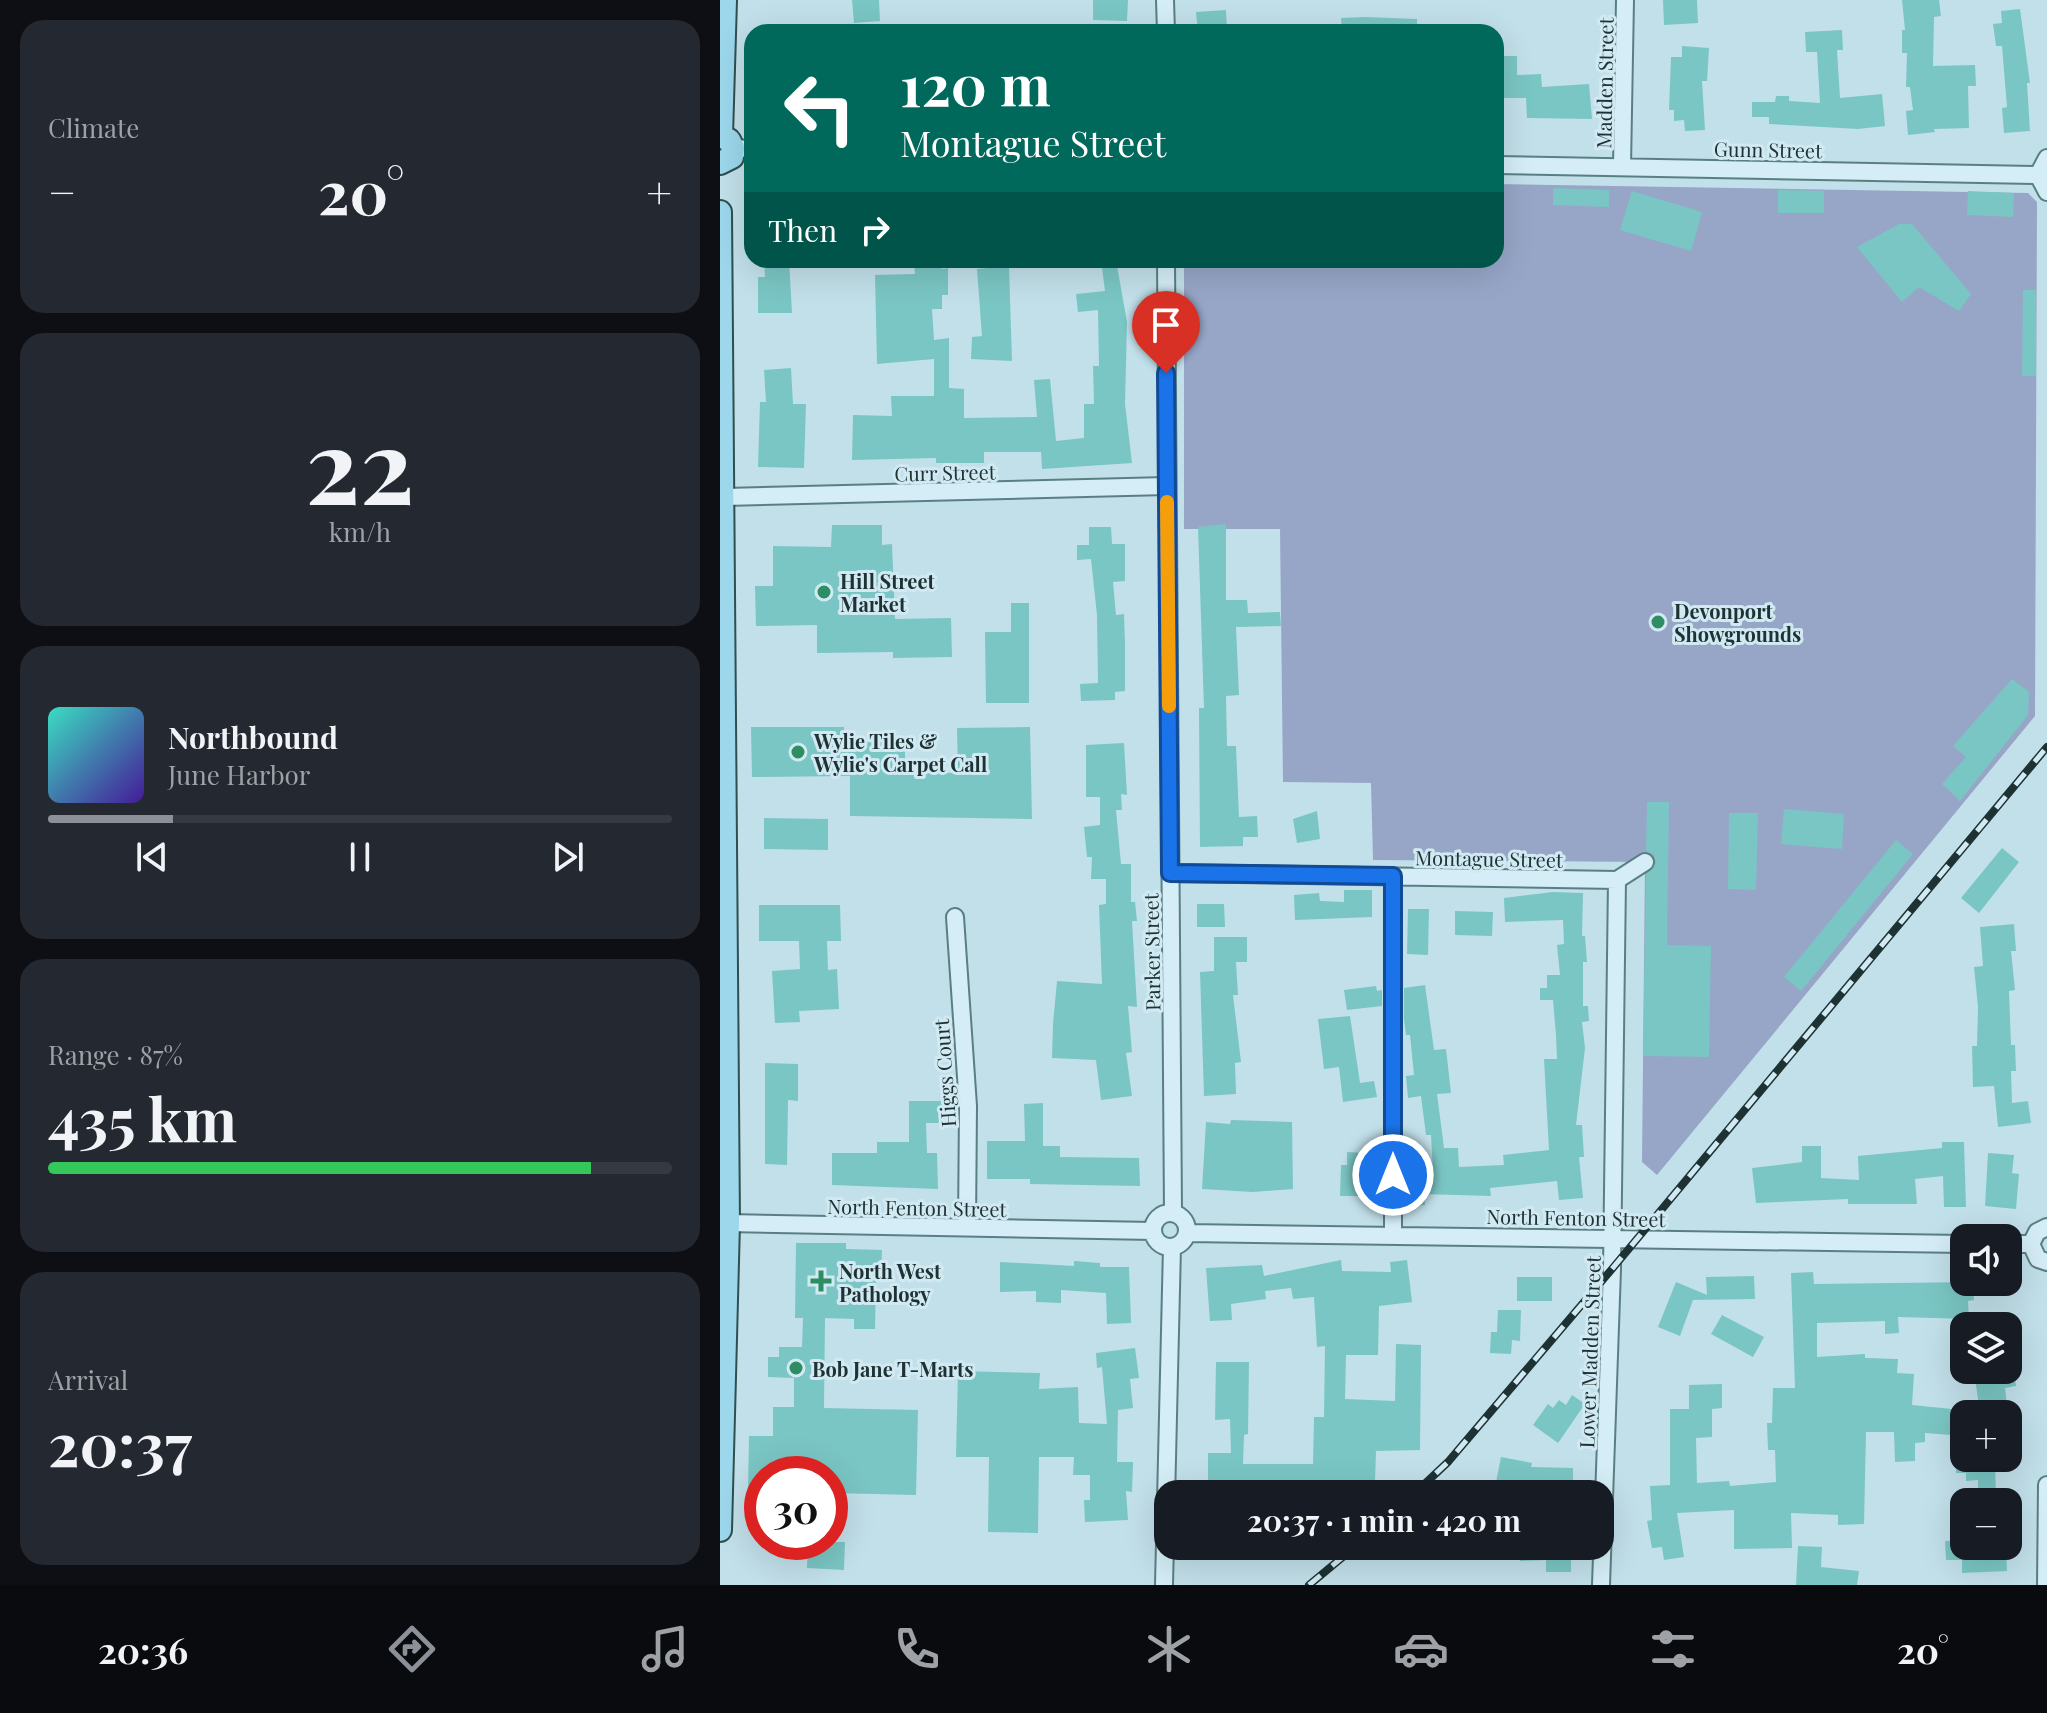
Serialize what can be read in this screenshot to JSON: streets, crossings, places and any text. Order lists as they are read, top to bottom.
{
  "streets": {
    "street": [
      "Madden Street",
      "Gunn Street",
      "Curr Street",
      "Montague Street",
      "Parker Street",
      "Higgs Court",
      "North Fenton Street",
      "Lower Madden Street"
    ]
  },
  "crossings": [
    ["Madden Street", "Gunn Street"],
    ["Curr Street", "Parker Street"],
    ["Montague Street", "Parker Street"],
    ["Montague Street", "Lower Madden Street"],
    ["Parker Street", "North Fenton Street"],
    ["Higgs Court", "North Fenton Street"],
    ["North Fenton Street", "Lower Madden Street"]
  ],
  "places": {
    "other": [
      "Hill Street Market",
      "Devonport Showgrounds",
      "Wylie Tiles & Wylie's Carpet Call",
      "Bob Jane T-Marts"
    ],
    "health": ["North West Pathology"]
  },
  "page": {
    "tile": [
      "Climate",
      ["22", "km/h"],
      ["Range · 87%", "435 km"],
      ["Arrival", "20:37"]
    ],
    "turn": ["120 m", "Montague Street"],
    "heat": ["−", "20°", "+"],
    "then": "Then",
    "song": ["Northbound", "June Harbor"],
    "map_buttons": ["+", "−"],
    "limit": "30",
    "trip": "20:37 · 1 min · 420 m",
    "tabs": ["20:36", "20°"]
  }
}
